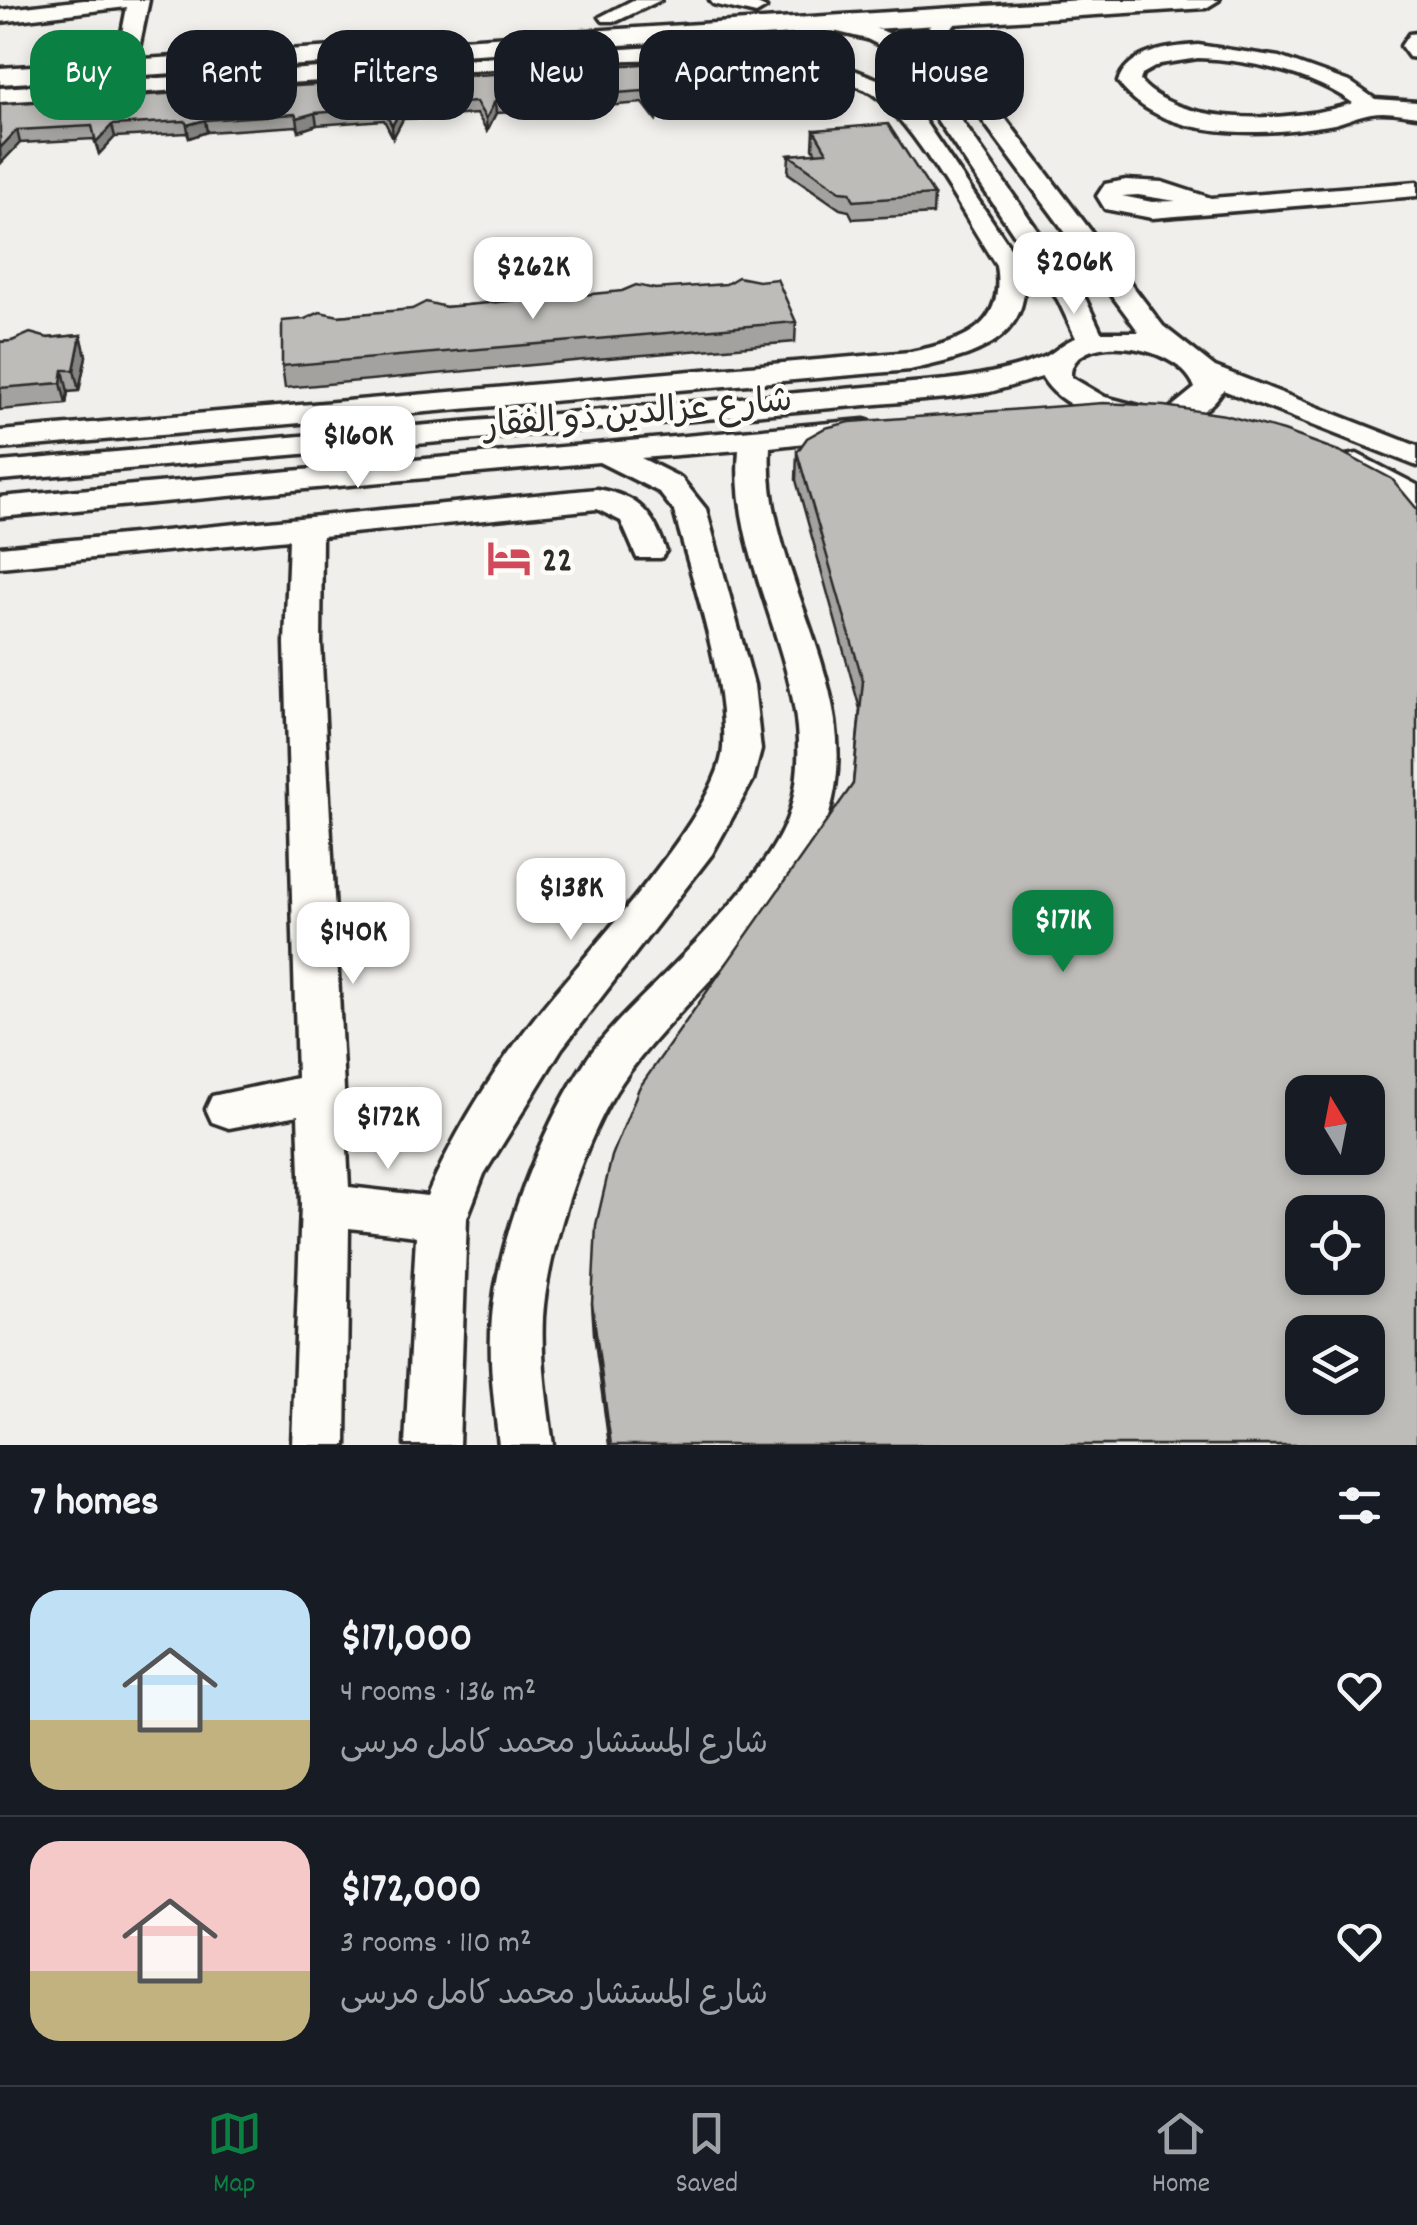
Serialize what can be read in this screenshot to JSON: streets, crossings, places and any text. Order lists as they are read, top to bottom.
{
  "streets": {
    "street": ["شارع عزالدين ذو الفقار"]
  },
  "places": {
    "hotel": ["22"]
  },
  "north": "top",
  "page": {
    "chip": [
      "Buy",
      "Rent",
      "Filters",
      "New",
      "Apartment",
      "House"
    ],
    "price": [
      "$206K",
      "$262K",
      "$160K",
      "$138K",
      "$171K",
      "$140K",
      "$172K"
    ],
    "heading": "7 homes",
    "list": [
      {
        "name": "$171,000",
        "note": "4 rooms · 136 m² · شارع المستشار محمد كامل مرسى"
      },
      {
        "name": "$172,000",
        "note": "3 rooms · 110 m² · شارع المستشار محمد كامل مرسى"
      }
    ],
    "tabs": ["Map", "Saved", "Home"]
  }
}
